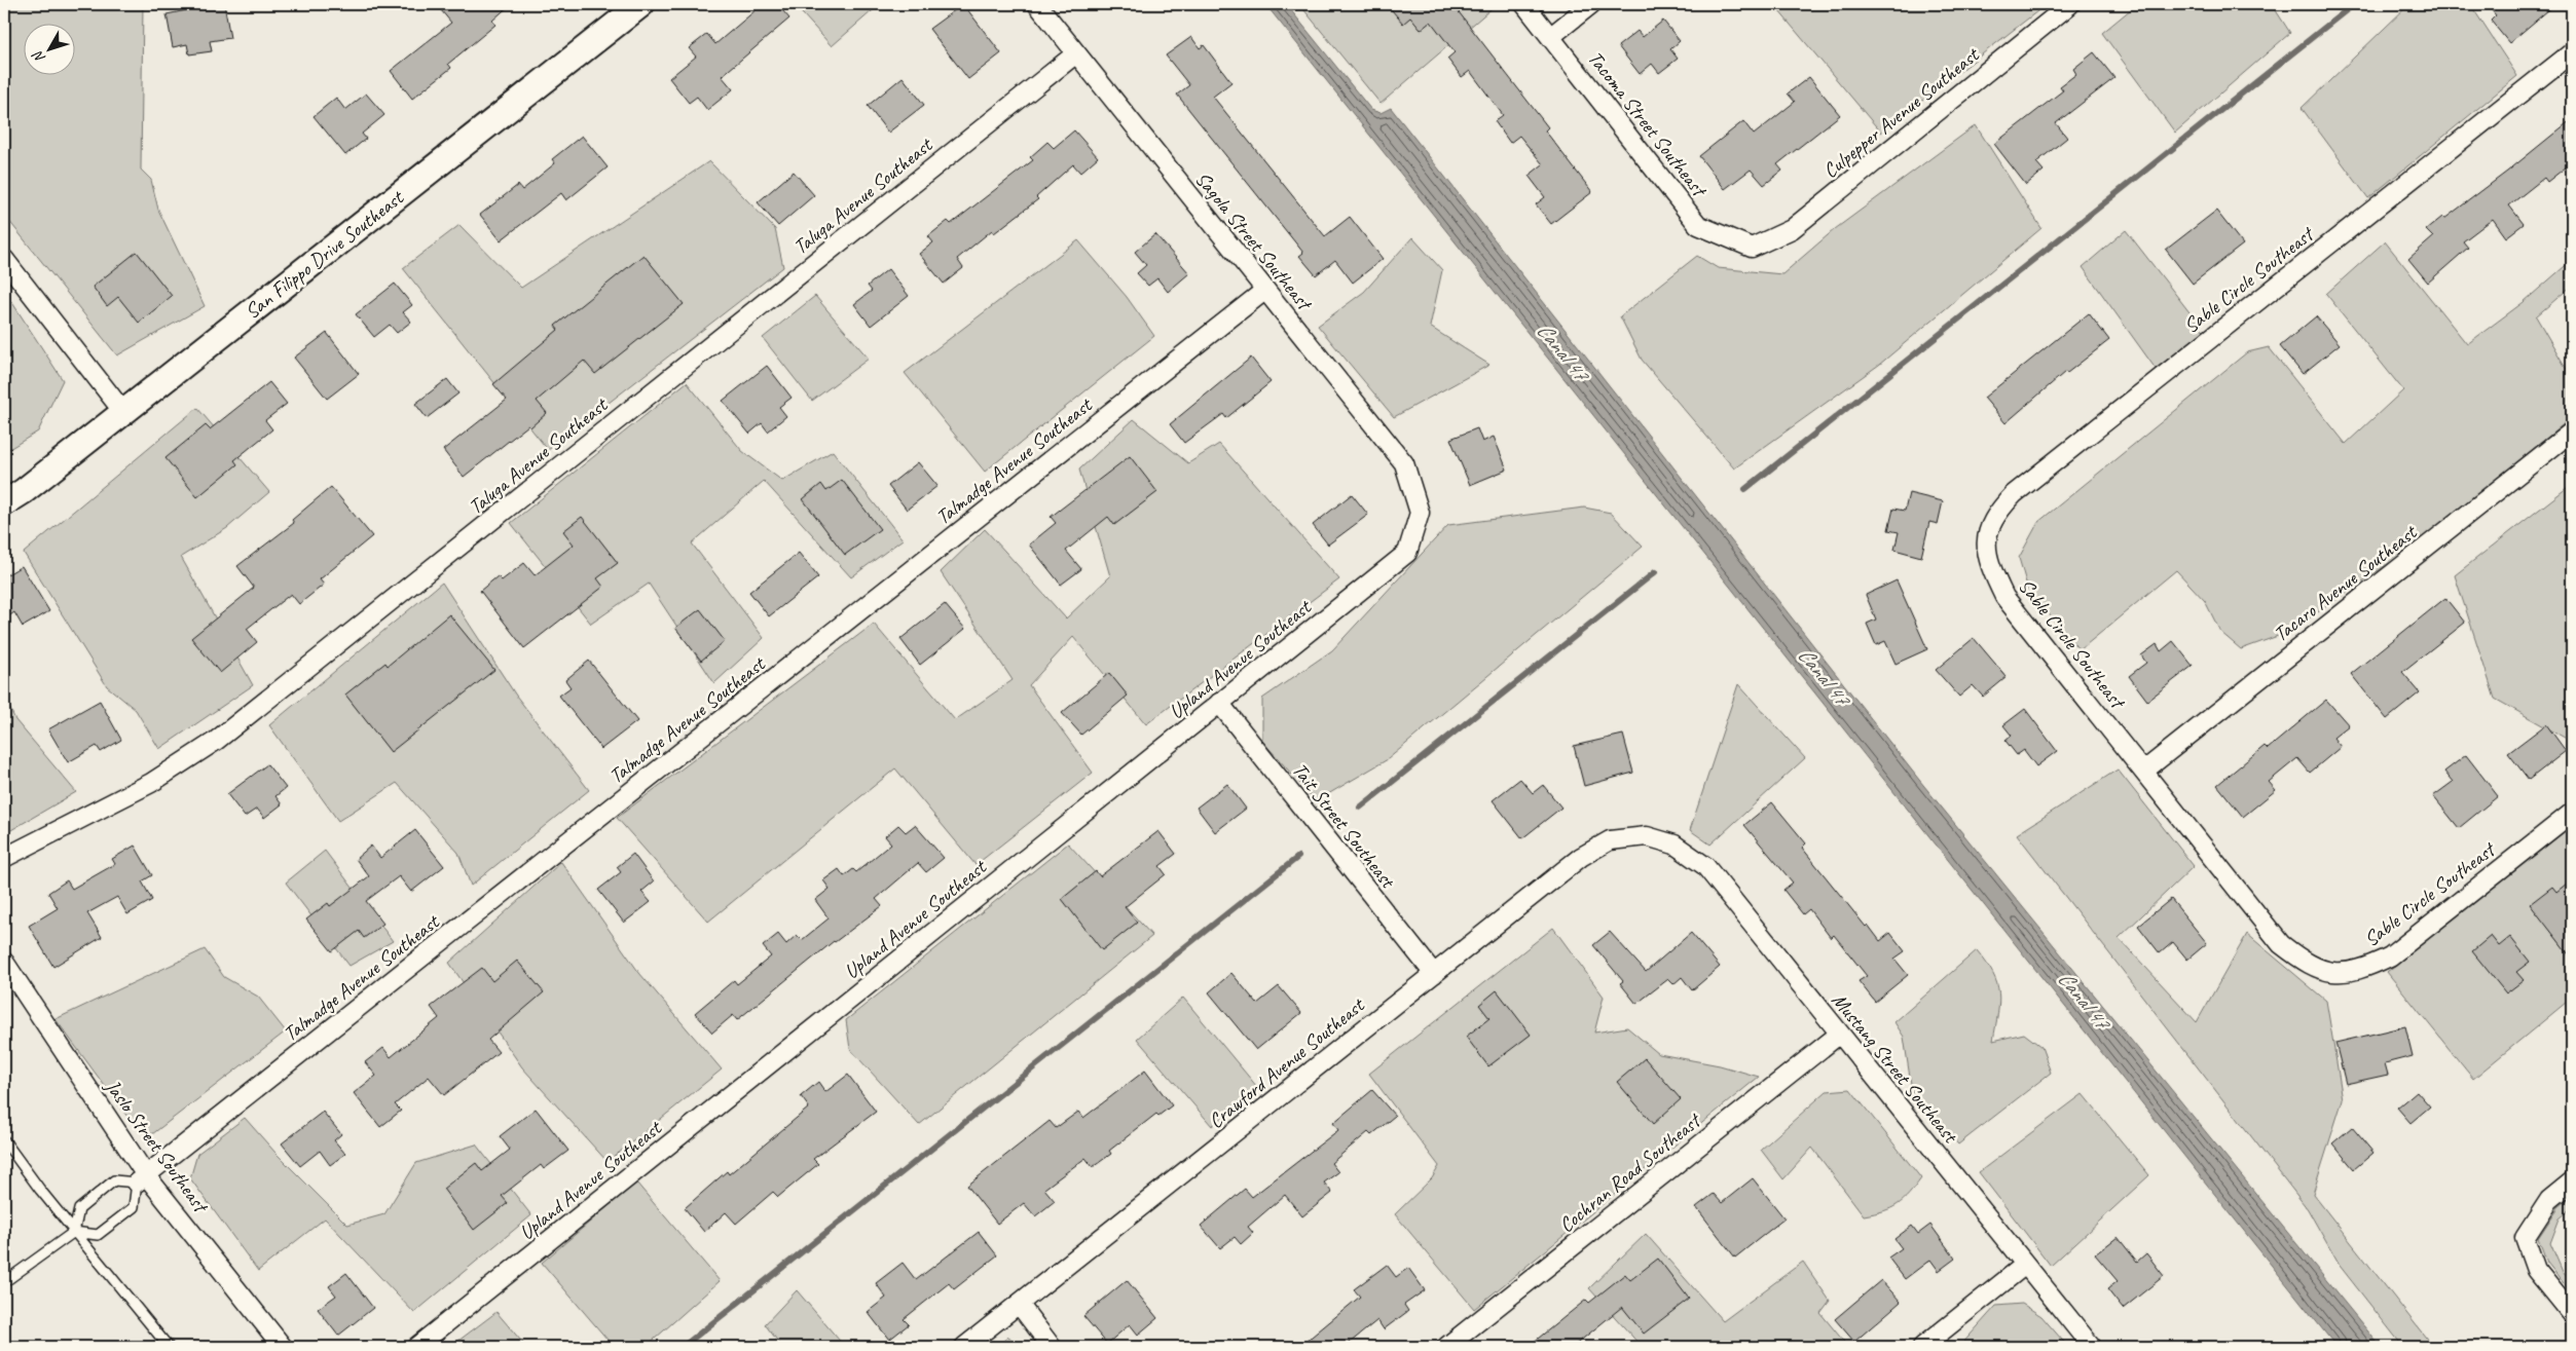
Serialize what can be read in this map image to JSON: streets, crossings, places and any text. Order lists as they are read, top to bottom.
{
  "streets": {
    "street": [
      "Culpepper Avenue Southeast",
      "Tacoma Street Southeast",
      "Taluga Avenue Southeast",
      "Sagola Street Southeast",
      "San Filippo Drive Southeast",
      "Sable Circle Southeast",
      "Talmadge Avenue Southeast",
      "Tacaro Avenue Southeast",
      "Upland Avenue Southeast",
      "Tait Street Southeast",
      "Crawford Avenue Southeast",
      "Mustang Street Southeast",
      "Jaslo Street Southeast",
      "Cochran Road Southeast"
    ]
  },
  "crossings": [
    ["Culpepper Avenue Southeast", "Tacoma Street Southeast"],
    ["Taluga Avenue Southeast", "Sagola Street Southeast"],
    ["Sagola Street Southeast", "Talmadge Avenue Southeast"],
    ["Sagola Street Southeast", "Upland Avenue Southeast"],
    ["Sable Circle Southeast", "Tacaro Avenue Southeast"],
    ["Talmadge Avenue Southeast", "Jaslo Street Southeast"],
    ["Upland Avenue Southeast", "Tait Street Southeast"],
    ["Tait Street Southeast", "Crawford Avenue Southeast"],
    ["Crawford Avenue Southeast", "Mustang Street Southeast"],
    ["Mustang Street Southeast", "Cochran Road Southeast"]
  ],
  "water": ["Canal 47"],
  "north": "bottom left"
}
